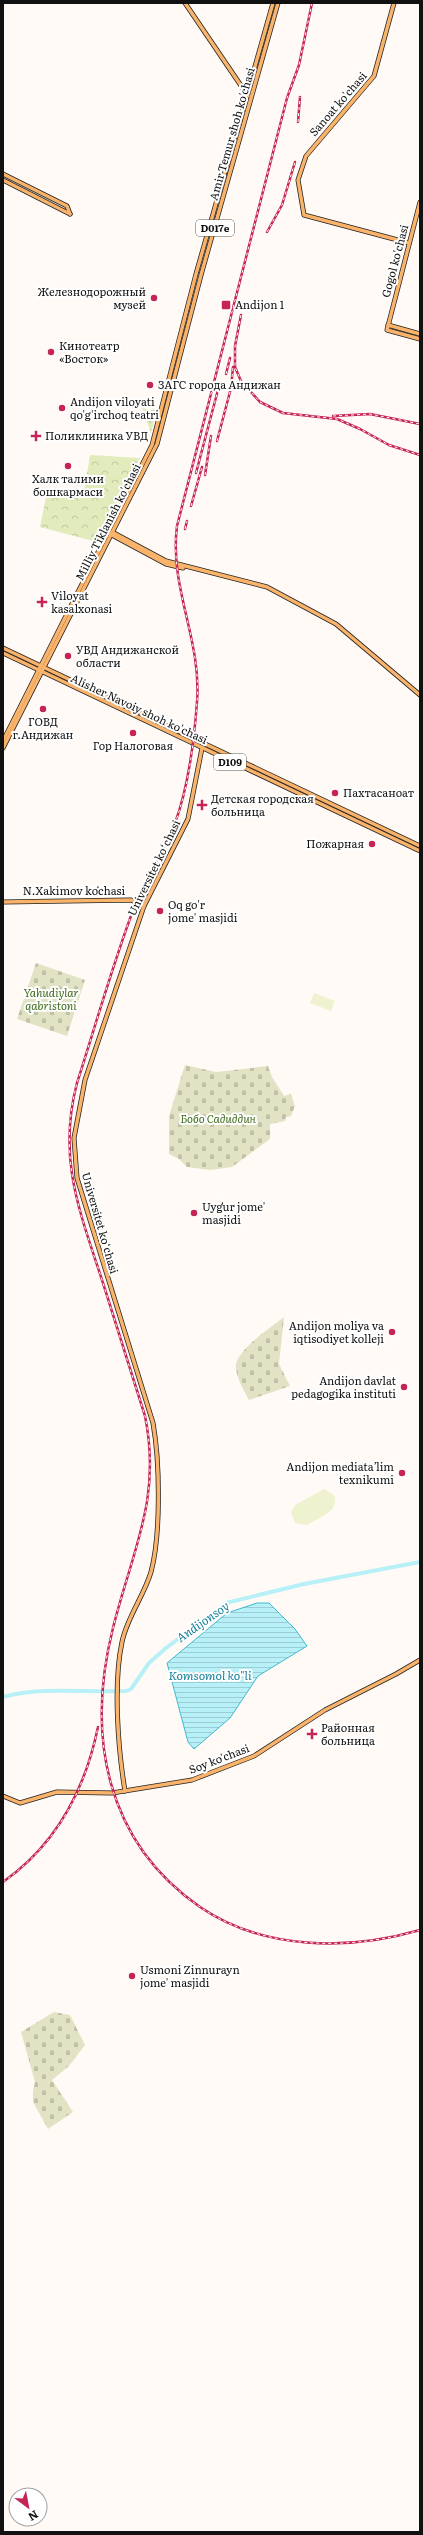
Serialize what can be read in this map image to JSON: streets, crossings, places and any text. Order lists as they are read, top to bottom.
{
  "streets": {
    "main road": [
      "Sanoat ko'chasi",
      "Amir Temur shoh ko'chasi",
      "D017e",
      "Gogol ko'chasi",
      "Milliy Tiklanish ko'chasi",
      "Alisher Navoiy shoh ko'chasi",
      "D109",
      "Universitet kо‘chasi",
      "N.Xakimov koʻchasi",
      "Soy ko'chasi"
    ]
  },
  "crossings": [
    ["Sanoat ko'chasi", "Gogol ko'chasi"],
    ["Amir Temur shoh ko'chasi", "Milliy Tiklanish ko'chasi"],
    ["Milliy Tiklanish ko'chasi", "Alisher Navoiy shoh ko'chasi"],
    ["Alisher Navoiy shoh ko'chasi", "Universitet kо‘chasi"],
    ["Universitet kо‘chasi", "N.Xakimov koʻchasi"],
    ["Universitet kо‘chasi", "Soy ko'chasi"]
  ],
  "water": ["Andijonsoy", "Komsomol ko\"li"],
  "parks": ["Yahudiylar qabristoni", "Бобо Садиддин"],
  "places": {
    "other": [
      "Железнодорожный музей",
      "Кинотеатр «Восток»",
      "ЗАГС города Андижан",
      "Andijon viloyati qo'g'irchoq teatri",
      "Халк талими бошкармаси",
      "УВД Андижанской области",
      "ГОВД г.Андижан",
      "Гор Налоговая",
      "Пахтасаноат",
      "Пожарная",
      "Oq go'r jome' masjidi",
      "Uygʻur jome' masjidi",
      "Andijon moliya va iqtisodiyet kolleji",
      "Andijon davlat pedagogika instituti",
      "Andijon mediataʼlim texnikumi",
      "Usmoni Zinnurayn jome' masjidi"
    ],
    "transit": ["Andijon 1"],
    "health": [
      "Поликлиника УВД",
      "Viloyat kasalxonasi",
      "Детская городская больница",
      "Районная больница"
    ]
  },
  "north": "bottom right"
}
